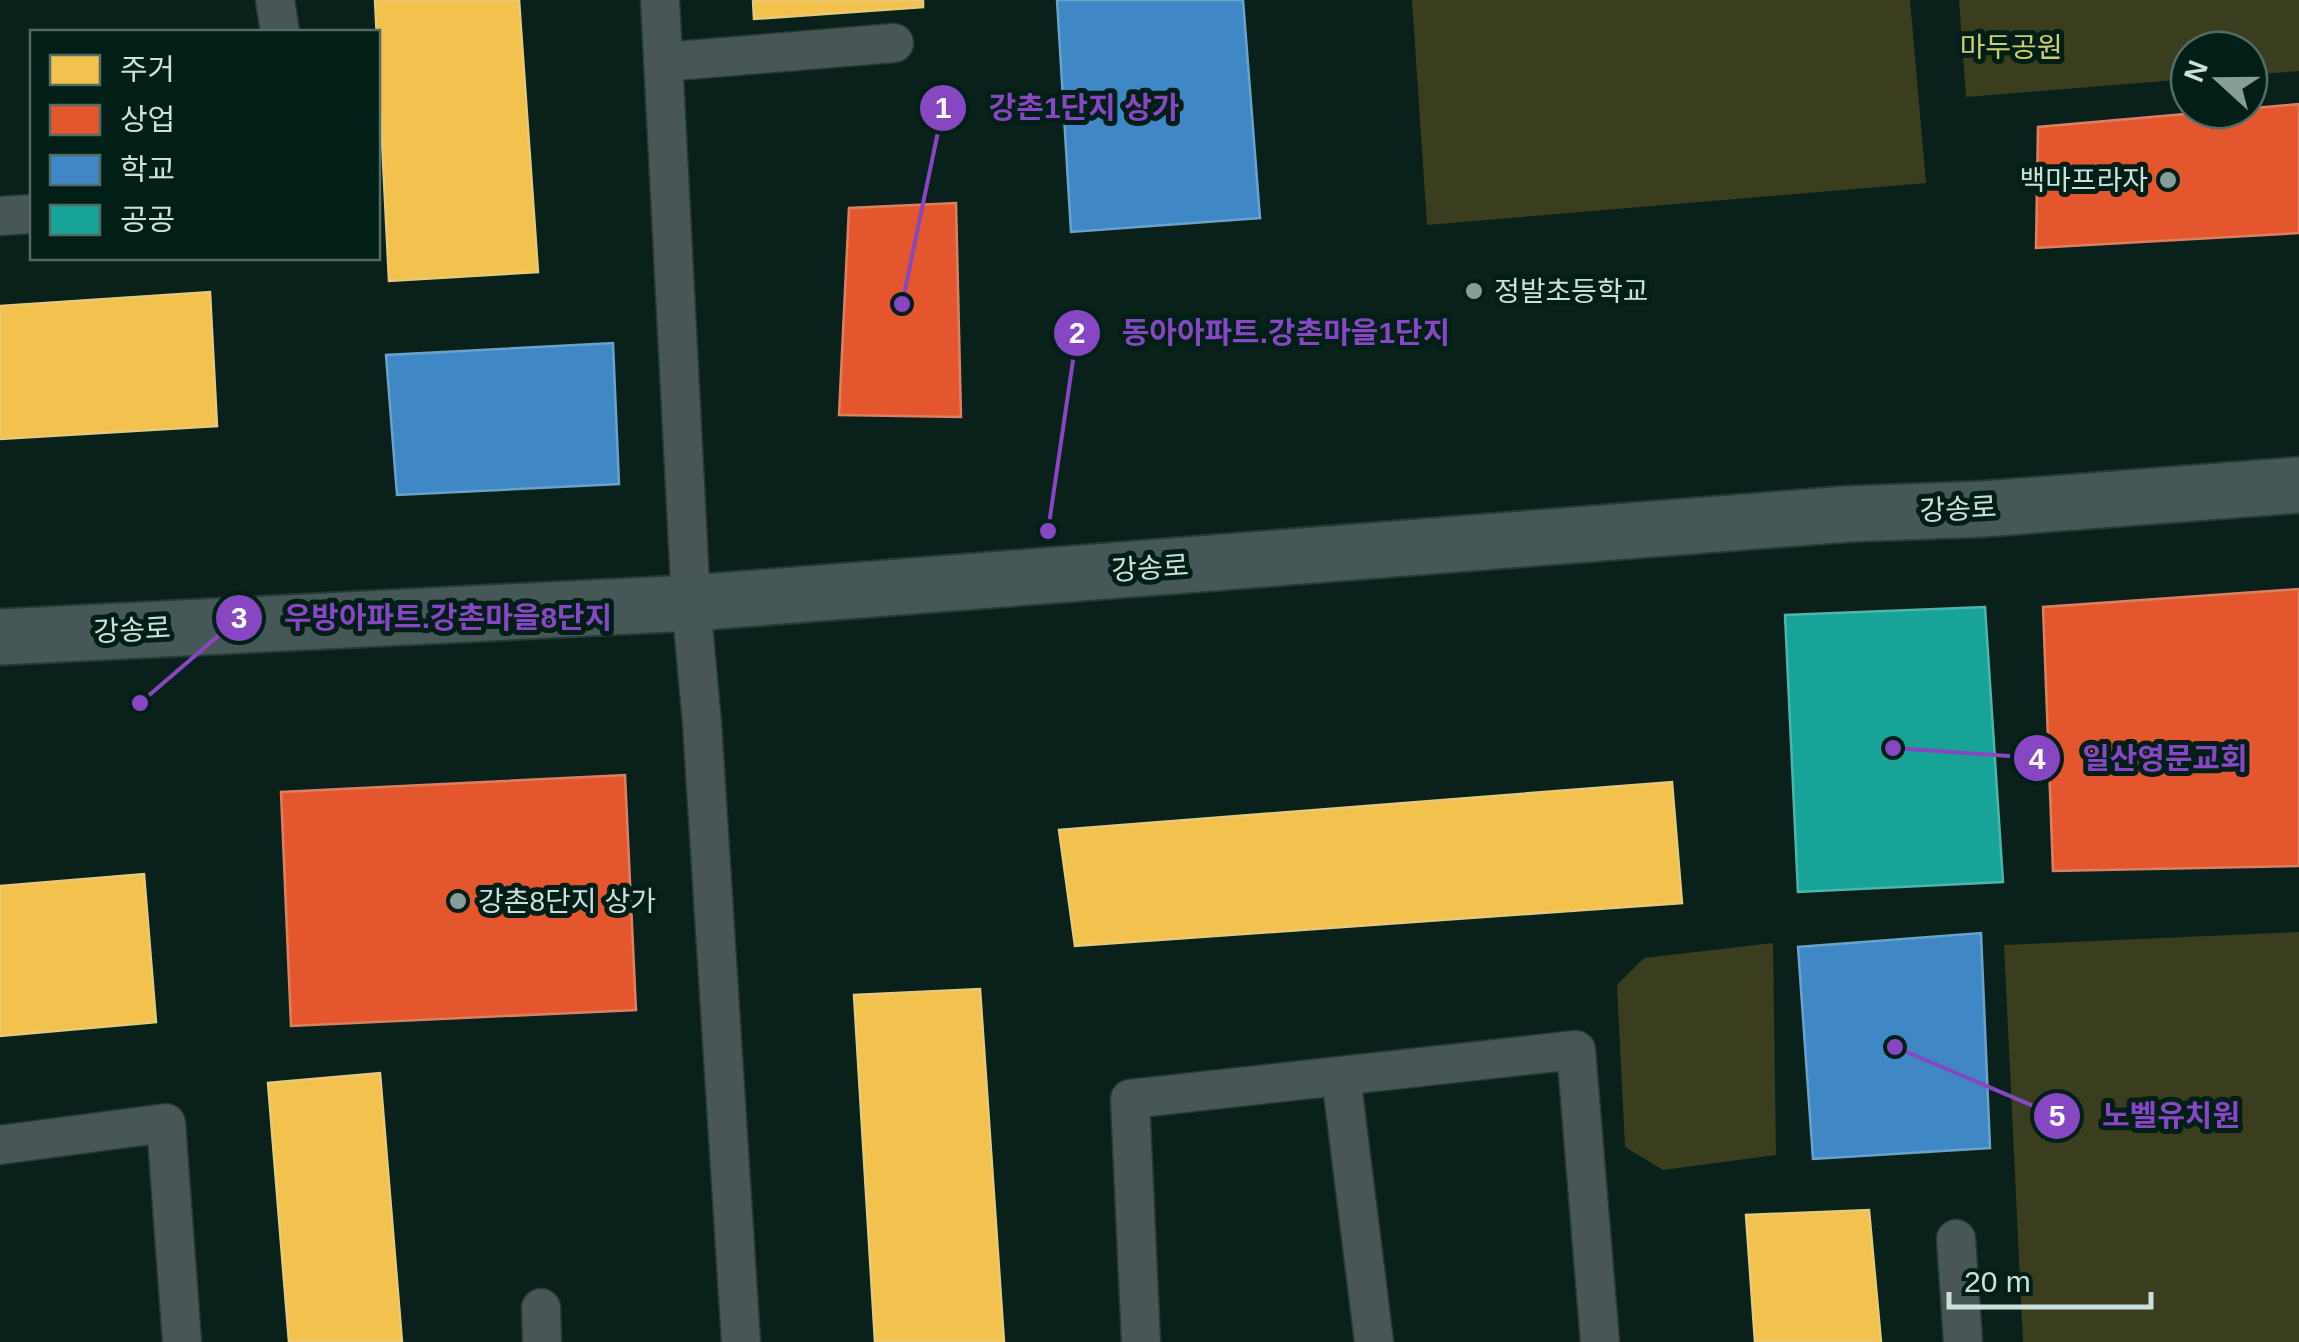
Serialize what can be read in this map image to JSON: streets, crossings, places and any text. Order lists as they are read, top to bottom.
{
  "streets": {
    "main road": ["강송로"]
  },
  "parks": ["마두공원"],
  "places": [
    "백마프라자",
    "정발초등학교",
    "강촌1단지 상가",
    "동아아파트.강촌마을1단지",
    "우방아파트.강촌마을8단지",
    "일산영문교회",
    "강촌8단지 상가",
    "노벨유치원"
  ],
  "legend": [
    "주거",
    "상업",
    "학교",
    "공공"
  ],
  "scale_bar": "20 m",
  "north": "left"
}
